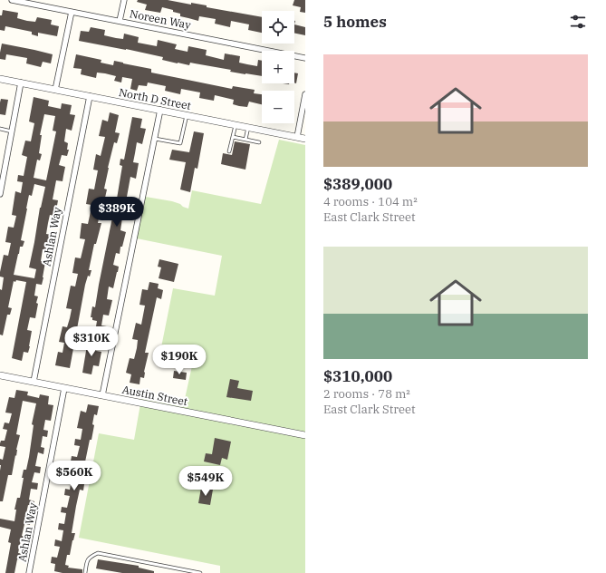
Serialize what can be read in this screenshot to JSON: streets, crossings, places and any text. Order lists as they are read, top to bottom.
{
  "streets": {
    "street": [
      "Noreen Way",
      "North D Street",
      "Ashlan Way",
      "Austin Street"
    ]
  },
  "crossings": [
    ["North D Street", "Ashlan Way"],
    ["Ashlan Way", "Austin Street"]
  ],
  "page": {
    "heading": "5 homes",
    "map_buttons": ["+", "−"],
    "list": [
      {
        "name": "$389,000",
        "note": "4 rooms · 104 m² · East Clark Street"
      },
      {
        "name": "$310,000",
        "note": "2 rooms · 78 m² · East Clark Street"
      }
    ],
    "price": [
      "$389K",
      "$310K",
      "$190K",
      "$560K",
      "$549K"
    ]
  }
}
